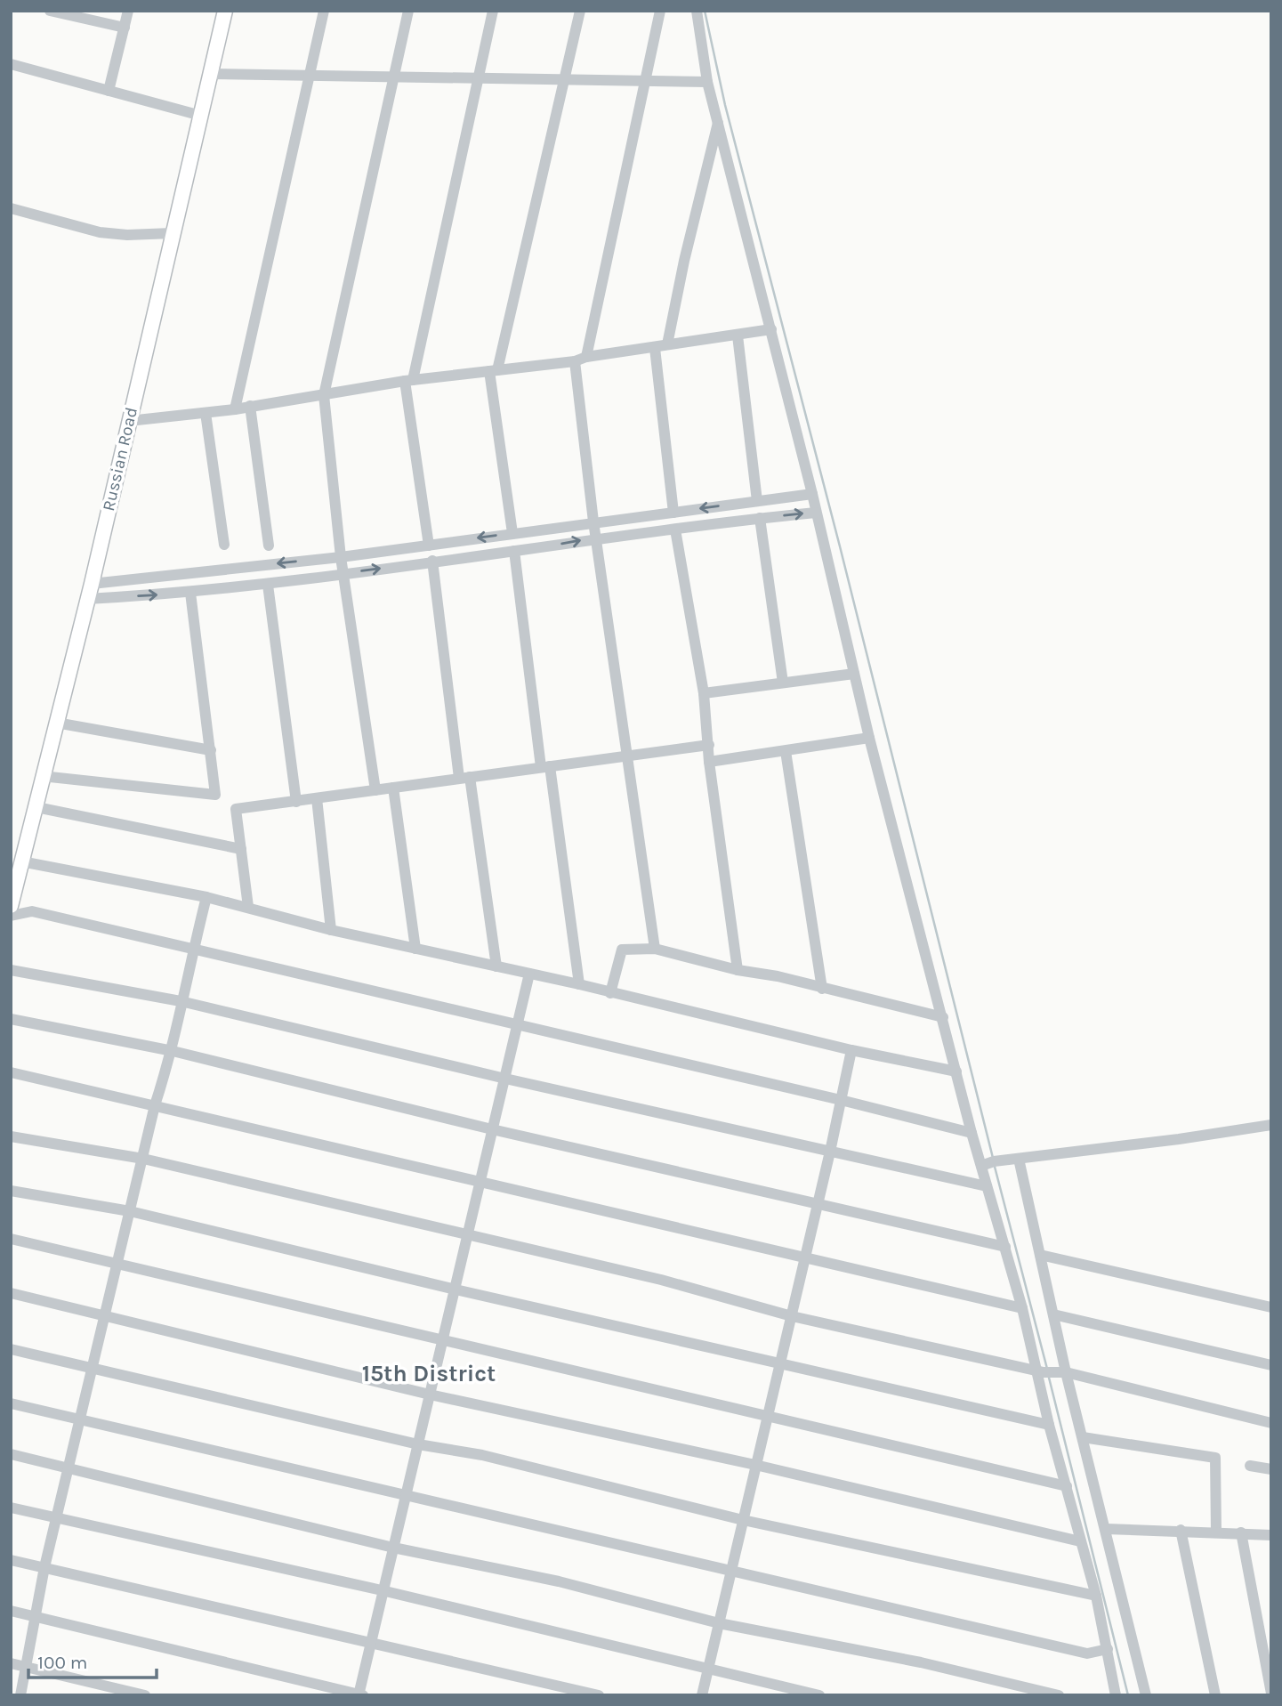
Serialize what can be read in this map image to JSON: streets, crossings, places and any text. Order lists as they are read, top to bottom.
{
  "streets": {
    "main road": ["Russian Road"]
  },
  "districts": ["15th District"],
  "scale_bar": "100 m"
}
